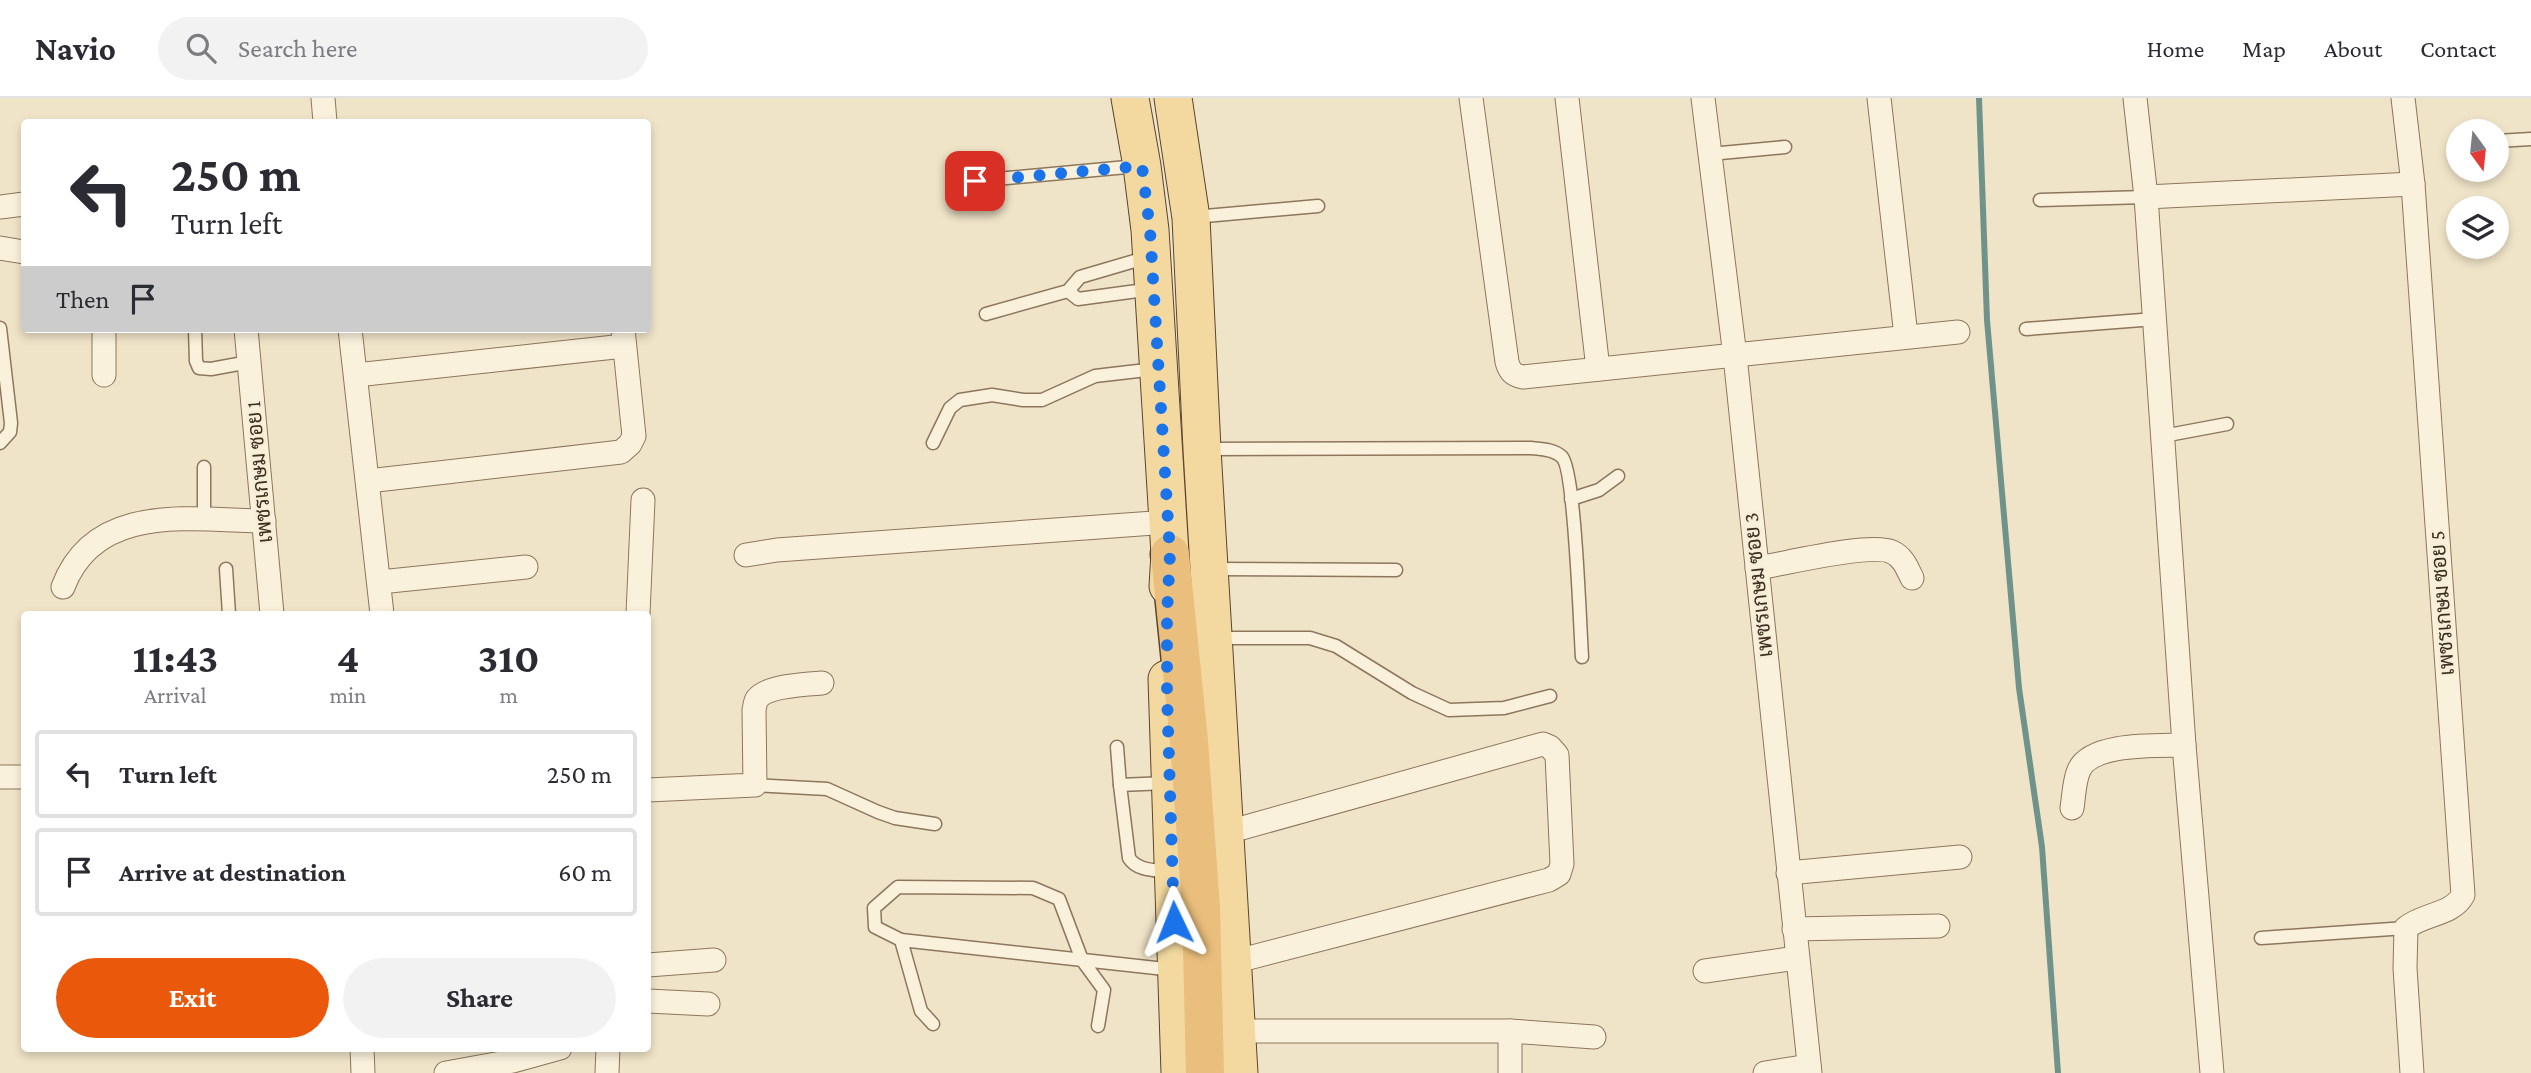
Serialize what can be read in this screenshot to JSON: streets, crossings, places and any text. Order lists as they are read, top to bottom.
{
  "streets": {
    "street": ["เพชรเกษม ซอย 1", "เพชรเกษม ซอย 3", "เพชรเกษม ซอย 5"]
  },
  "north": "bottom",
  "page": {
    "header": "Navio",
    "search": "Search here",
    "nav": [
      "Home",
      "Map",
      "About",
      "Contact"
    ],
    "turn": ["250 m", "Turn left"],
    "then": "Then",
    "eta": [
      "11:43",
      "Arrival",
      "4",
      "min",
      "310",
      "m"
    ],
    "list": [
      {
        "name": "Turn left",
        "value": "250 m"
      },
      {
        "name": "Arrive at destination",
        "value": "60 m"
      }
    ],
    "buttons": ["Exit", "Share"]
  }
}
